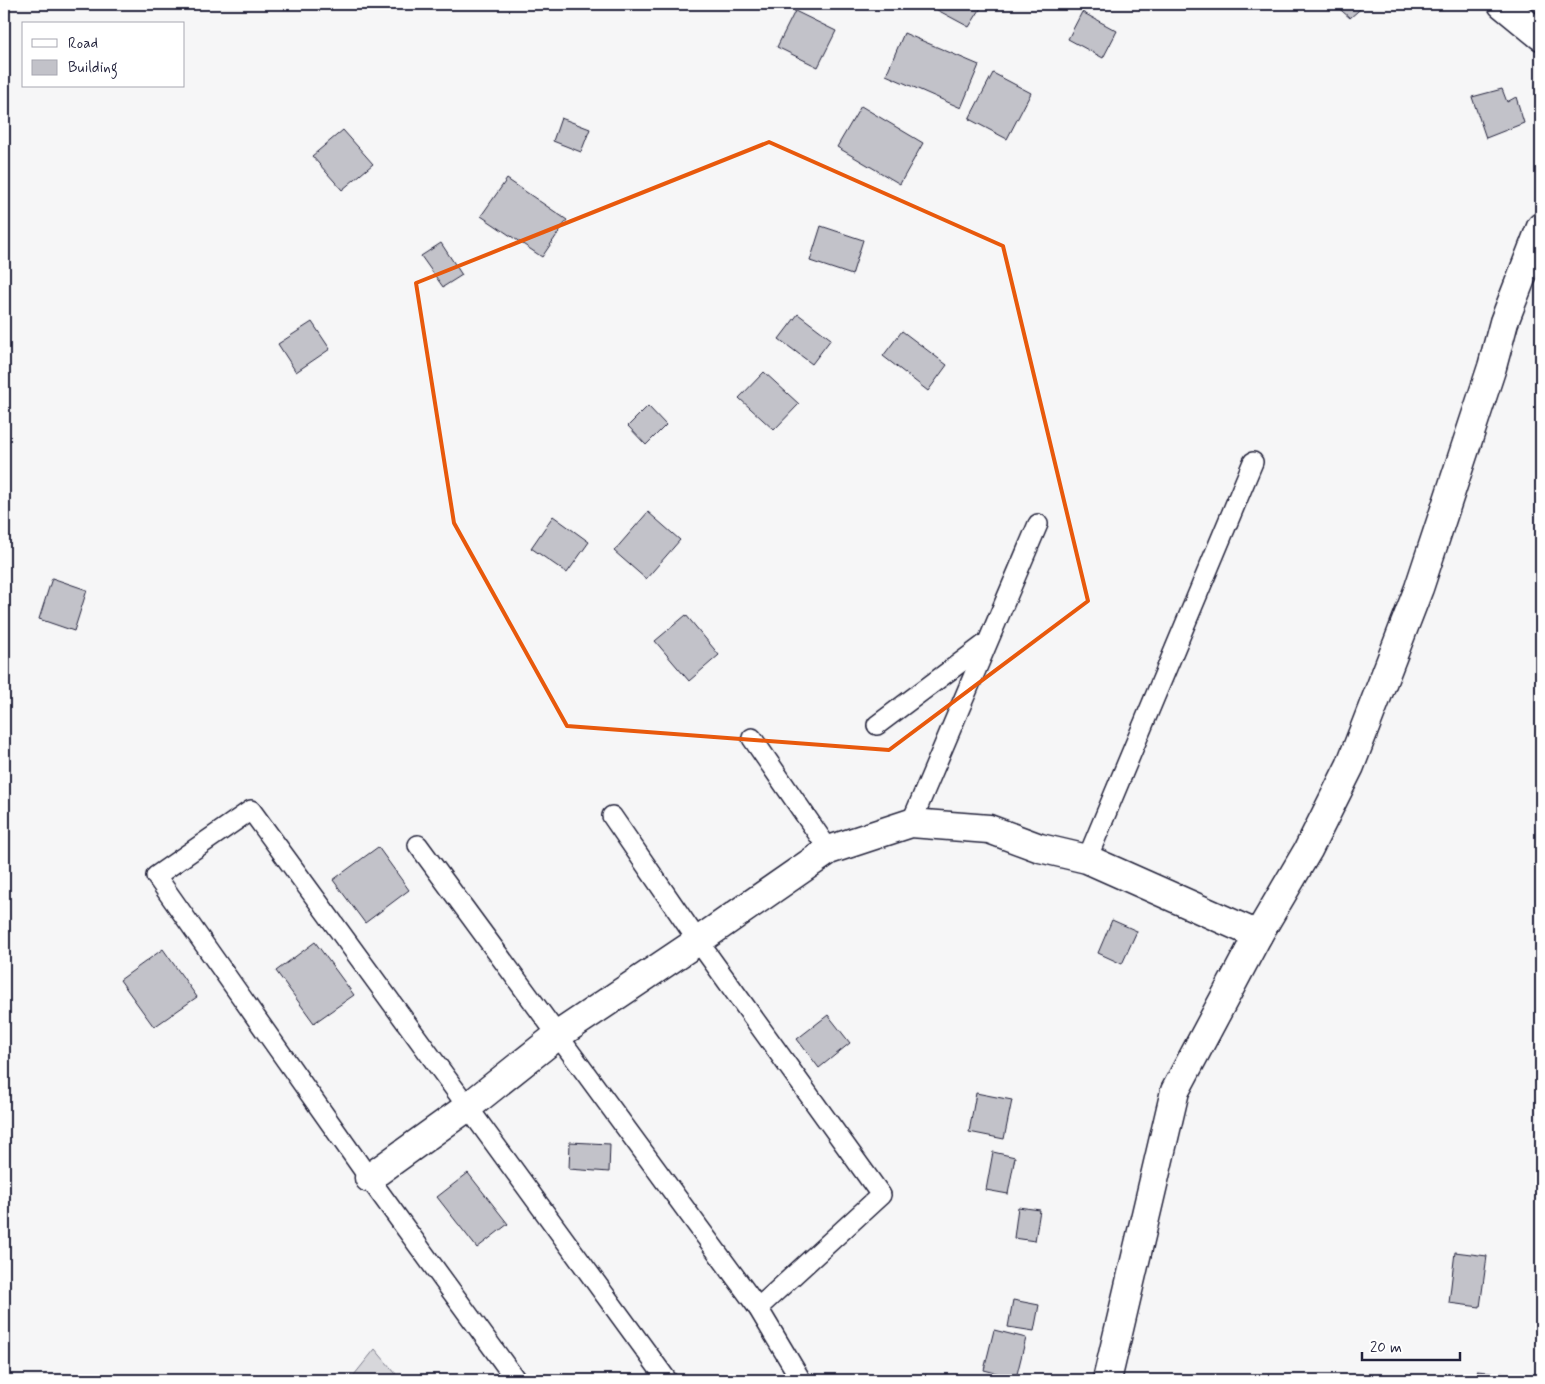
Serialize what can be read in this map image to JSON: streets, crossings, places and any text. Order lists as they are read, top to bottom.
{
  "legend": ["Road", "Building"],
  "scale_bar": "20 m"
}
